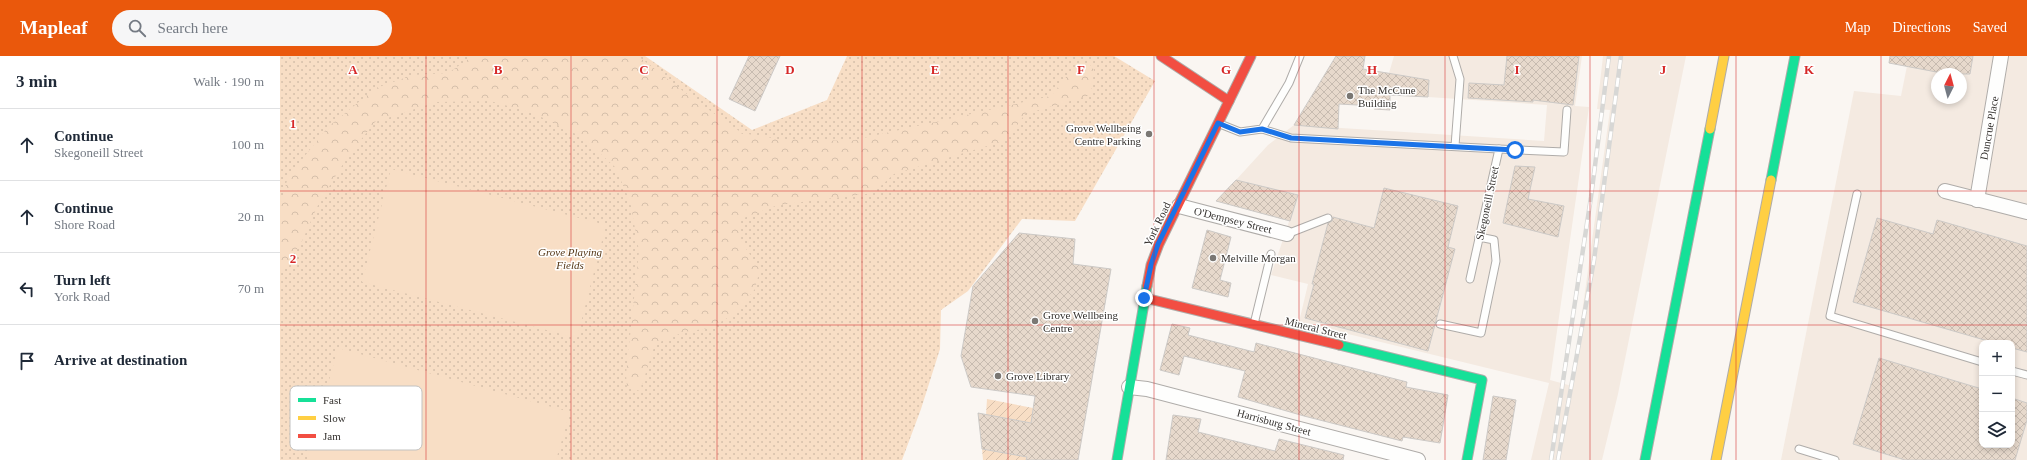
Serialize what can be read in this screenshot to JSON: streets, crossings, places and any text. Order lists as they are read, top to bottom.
{
  "streets": {
    "main road": ["York Road", "Mineral Street"],
    "street": ["Duncrue Place", "O'Dempsey Street", "Harrisburg Street"],
    "lane": ["Skegoneill Street"]
  },
  "crossings": [
    ["O'Dempsey Street", "York Road"],
    ["York Road", "Mineral Street"],
    ["York Road", "Harrisburg Street"]
  ],
  "parks": ["Grove Playing Fields"],
  "places": [
    "The McCune Building",
    "Grove Wellbeing Centre Parking",
    "Melville Morgan",
    "Grove Wellbeing Centre",
    "Grove Library"
  ],
  "legend": ["Fast", "Slow", "Jam"],
  "north": "top",
  "page": {
    "header": "Mapleaf",
    "search": "Search here",
    "nav": ["Map", "Directions", "Saved"],
    "heading": ["3 min", "Walk · 190 m"],
    "list": [
      ["Continue", "Skegoneill Street", "100 m"],
      ["Continue", "Shore Road", "20 m"],
      ["Turn left", "York Road", "70 m"],
      "Arrive at destination"
    ],
    "map_buttons": ["+", "−"]
  },
  "grid": {
    "columns": [
      "A",
      "B",
      "C",
      "D",
      "E",
      "F",
      "G",
      "H",
      "I",
      "J",
      "K"
    ],
    "rows": ["1", "2"]
  }
}
